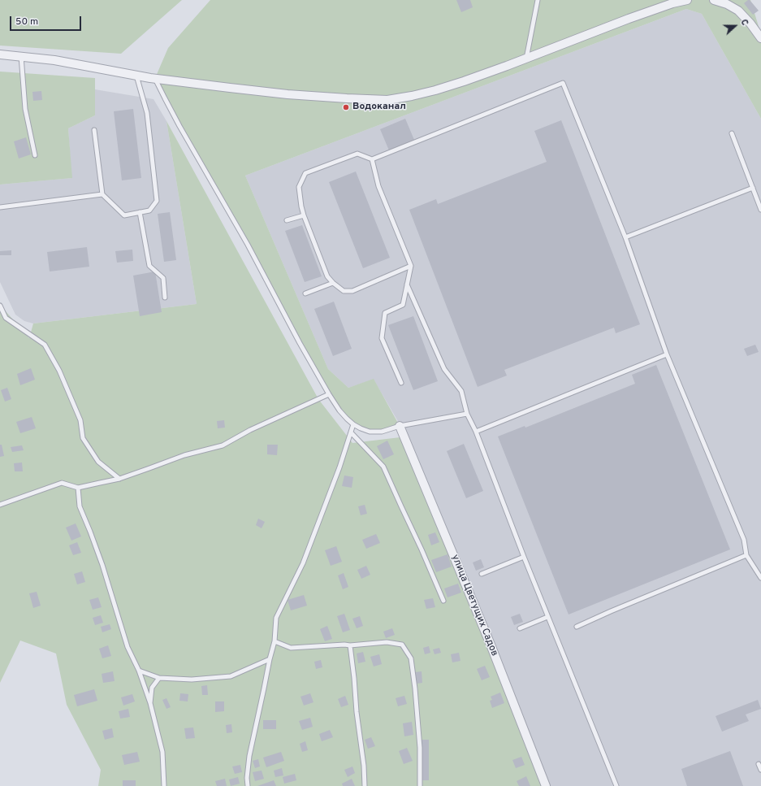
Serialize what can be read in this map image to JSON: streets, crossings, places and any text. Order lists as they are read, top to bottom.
{
  "streets": {
    "street": ["улица Цветущих Садов"]
  },
  "places": ["Водоканал"],
  "scale_bar": "50 m",
  "north": "right"
}
